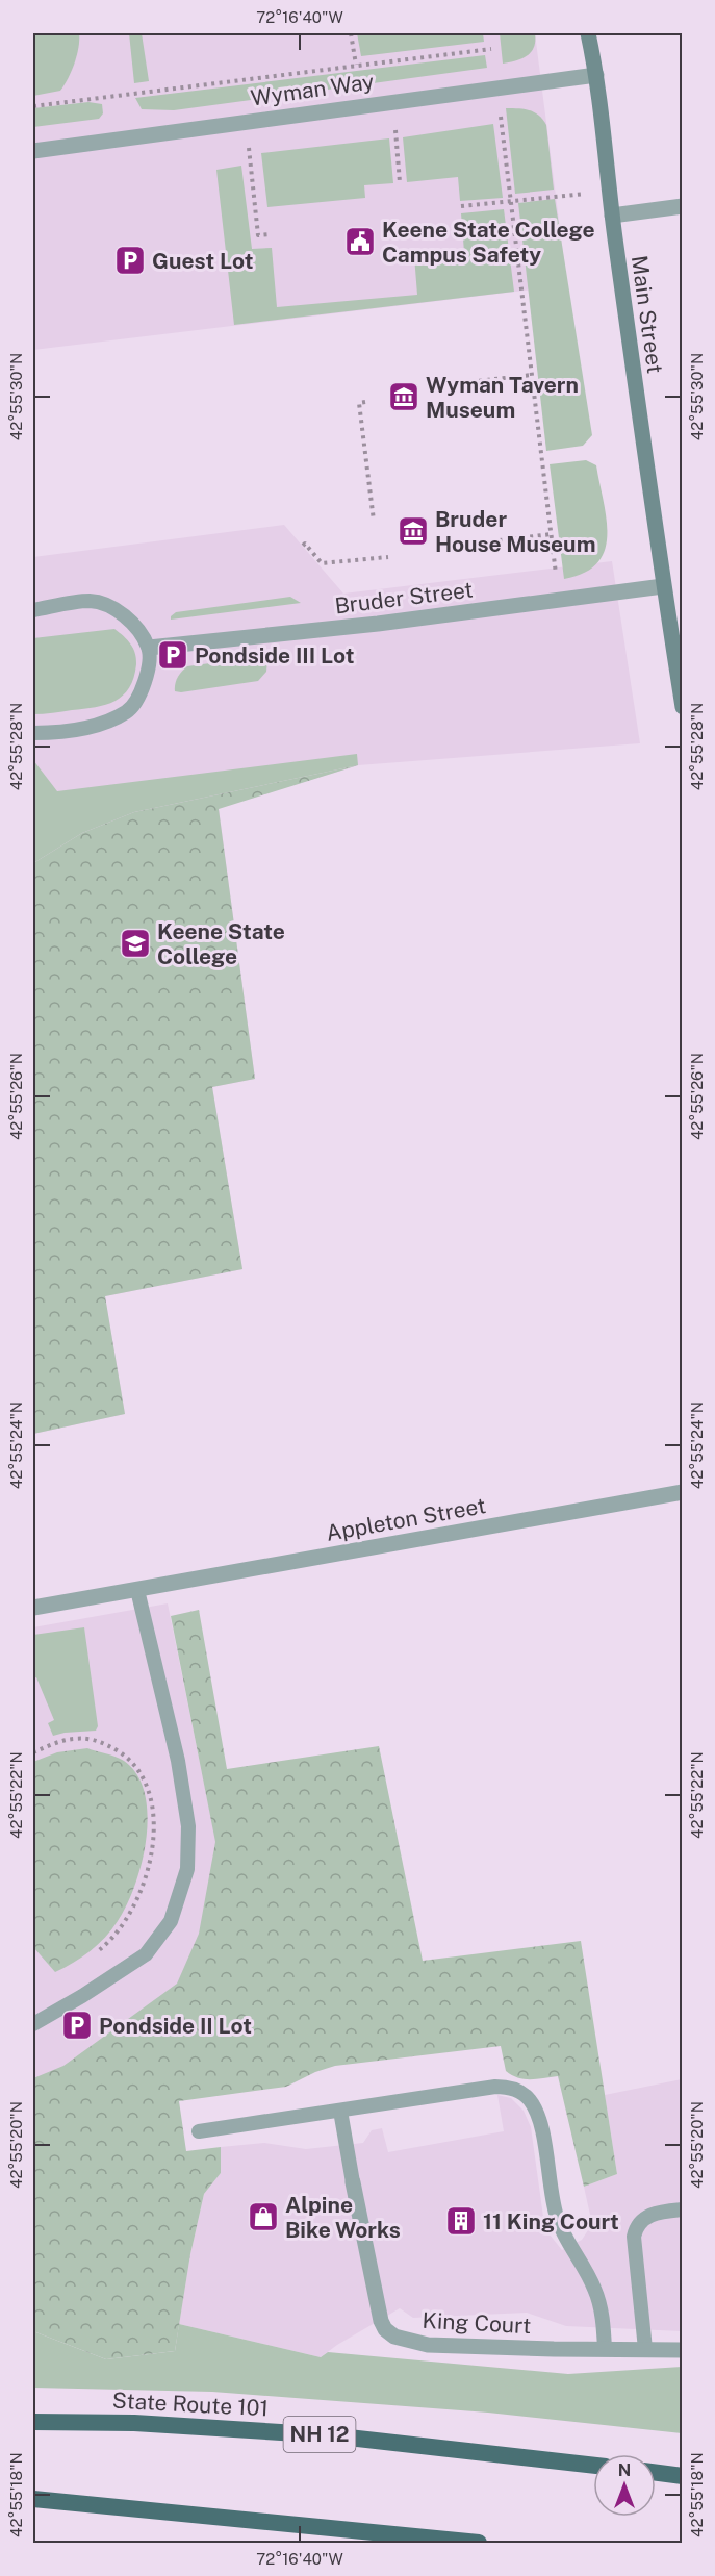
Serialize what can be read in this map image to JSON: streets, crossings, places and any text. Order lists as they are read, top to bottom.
{
  "streets": {
    "highway": ["State Route 101", "NH 12"],
    "main road": ["Main Street"],
    "street": [
      "Wyman Way",
      "Bruder Street",
      "Appleton Street",
      "King Court"
    ]
  },
  "crossings": [
    ["Wyman Way", "Main Street"],
    ["Main Street", "Bruder Street"]
  ],
  "places": {
    "public building": ["Keene State College Campus Safety"],
    "parking": ["Guest Lot", "Pondside III Lot", "Pondside II Lot"],
    "museum": ["Wyman Tavern Museum", "Bruder House Museum"],
    "school or university": ["Keene State College"],
    "shop": ["Alpine Bike Works"],
    "building": ["11 King Court"]
  },
  "north": "top",
  "coordinates": [
    "72°16'40\"W",
    "42°55'30\"N",
    "42°55'28\"N",
    "42°55'26\"N",
    "42°55'24\"N",
    "42°55'22\"N",
    "42°55'20\"N",
    "42°55'18\"N"
  ]
}
